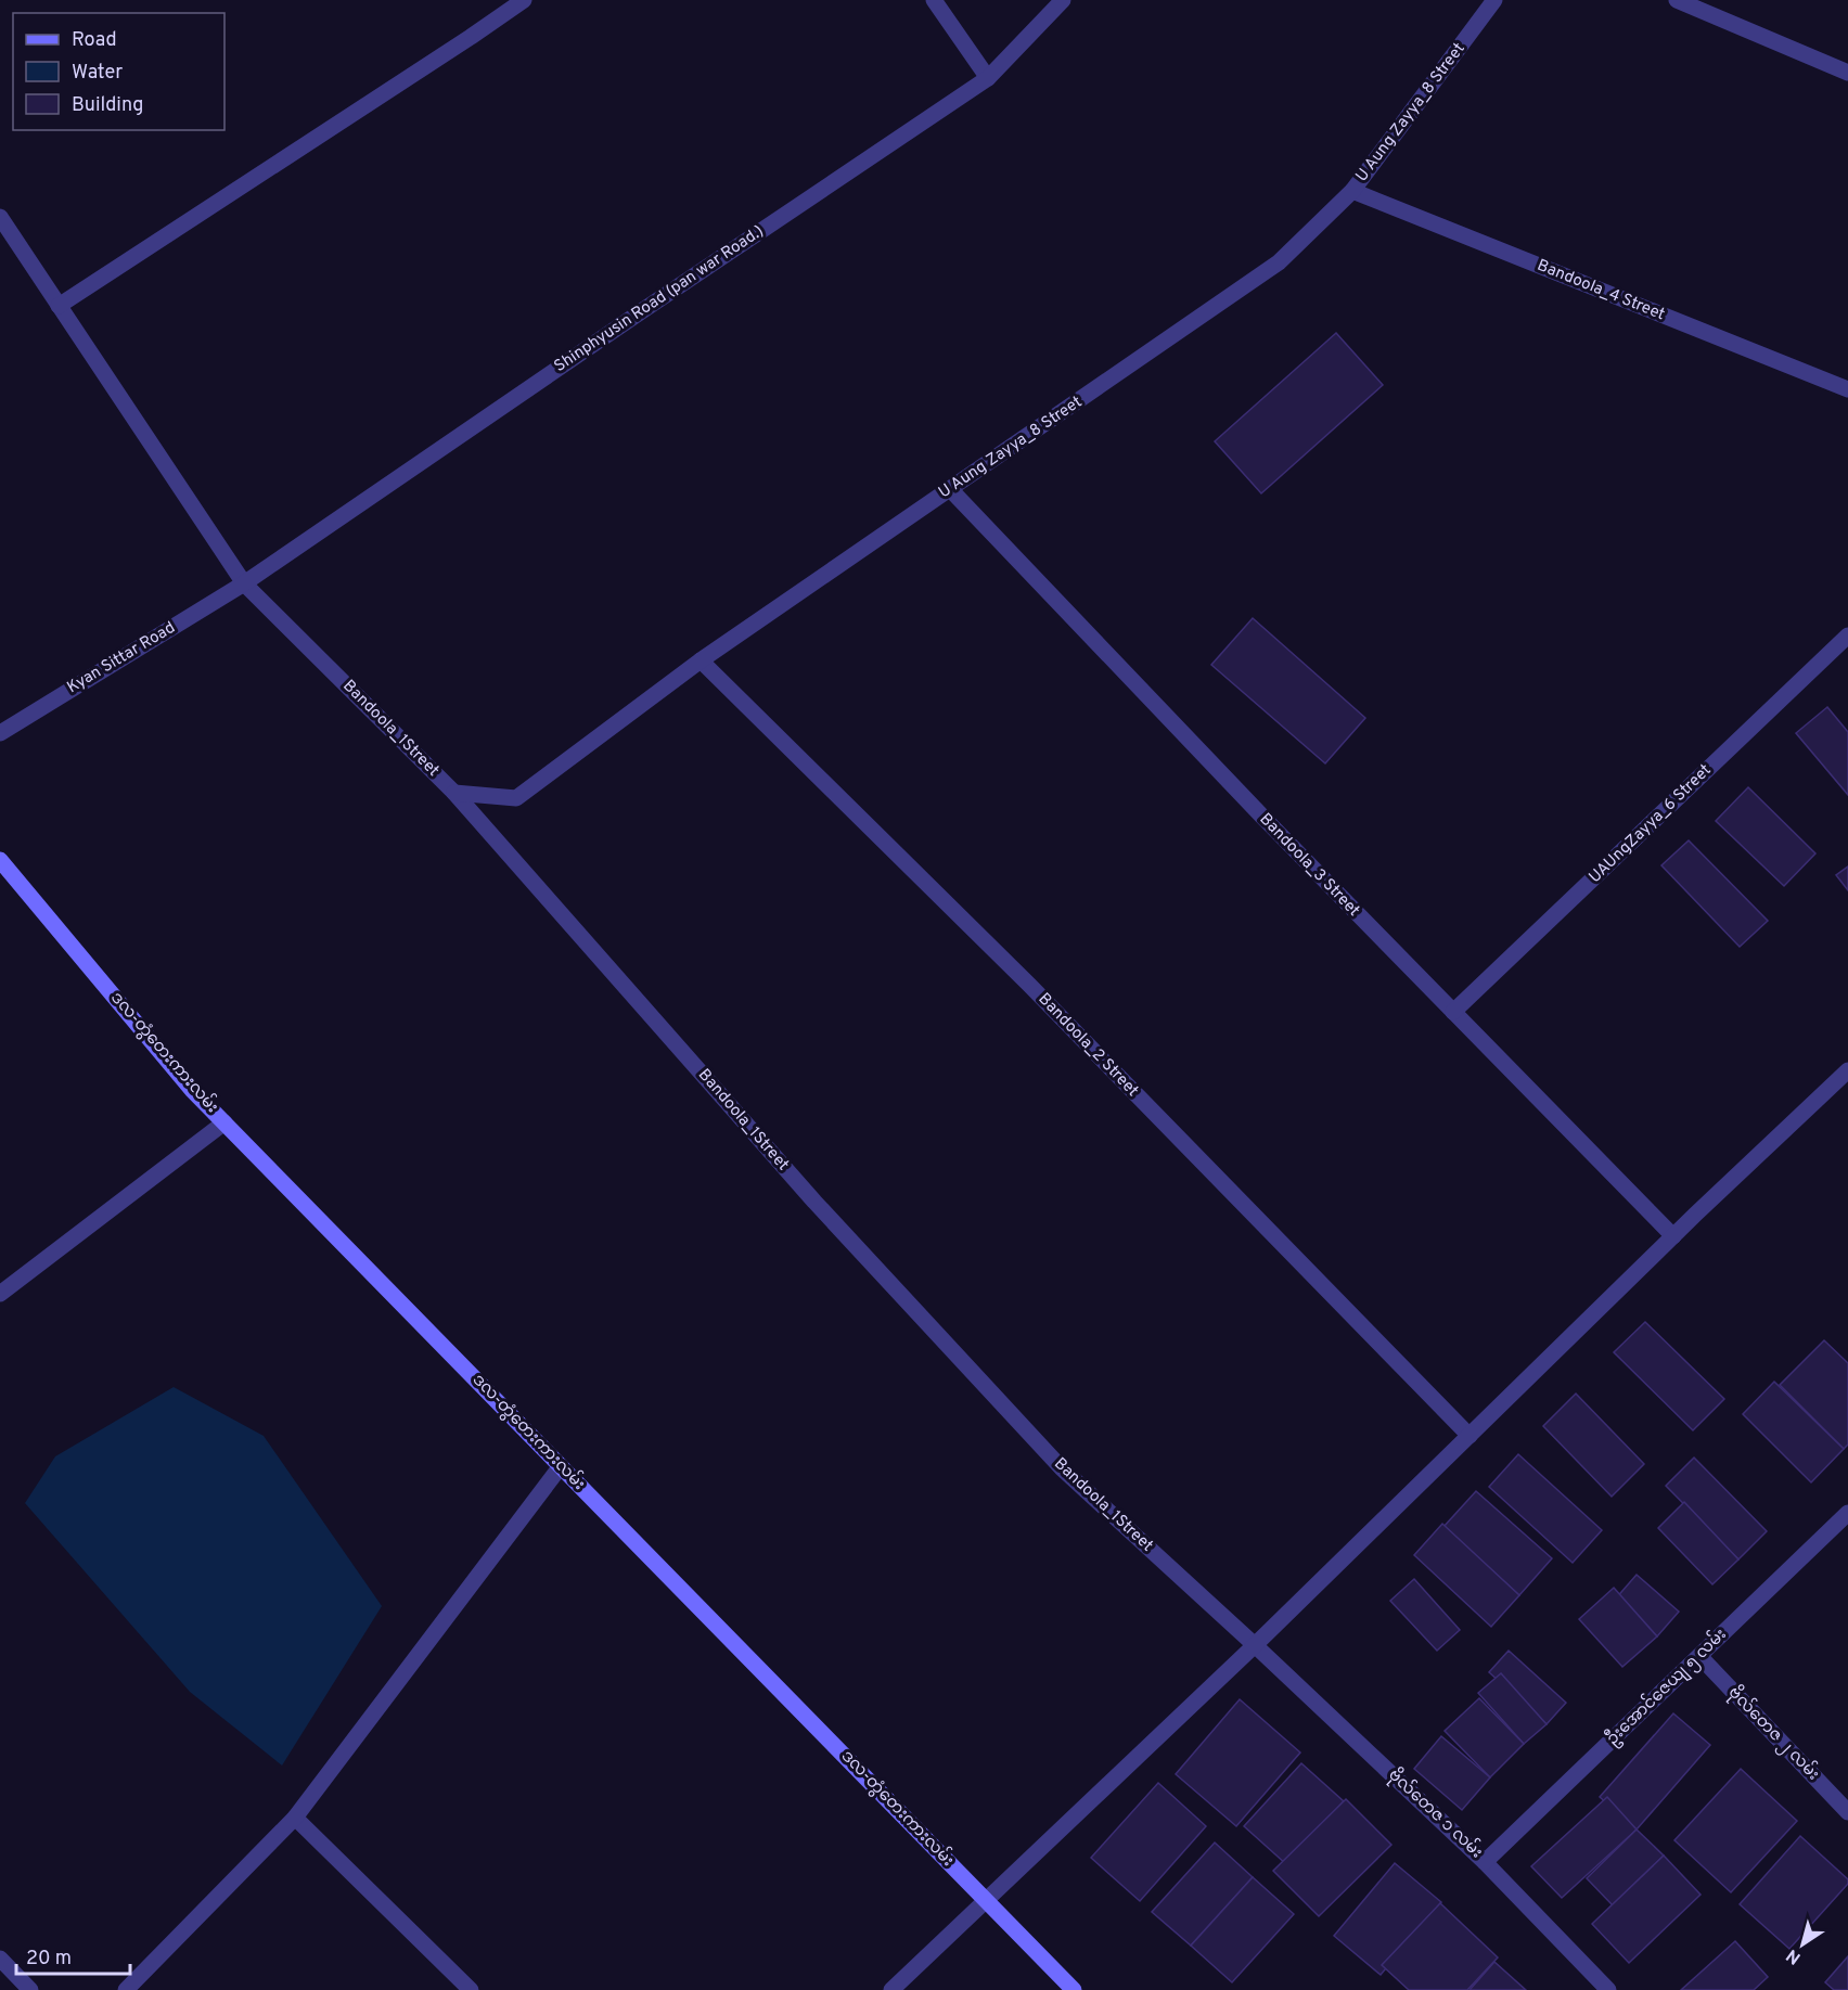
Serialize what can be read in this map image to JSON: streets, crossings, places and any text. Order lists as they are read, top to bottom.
{
  "streets": {
    "main road": ["ဒလ-တွံတေးကားလမ်း"],
    "street": [
      "U Aung Zayya_8 Street",
      "Bandoola_4 Street",
      "Shinphyusin Road (pan war Road.)",
      "Kyan Sittar Road",
      "Bandoola_1Street",
      "UAUngZayya_6 Street",
      "Bandoola_3 Street",
      "Bandoola_2 Street",
      "ဦးအောင်ဇေယျ ၅ လမ်း",
      "ဗိုလ်တေဇ ၂ လမ်း",
      "ဗိုလ်တေဇ ၁ လမ်း"
    ]
  },
  "crossings": [
    ["U Aung Zayya_8 Street", "Bandoola_4 Street"],
    ["U Aung Zayya_8 Street", "Bandoola_1Street"],
    ["U Aung Zayya_8 Street", "Bandoola_3 Street"],
    ["U Aung Zayya_8 Street", "Bandoola_2 Street"],
    ["Shinphyusin Road (pan war Road.)", "Kyan Sittar Road"],
    ["Shinphyusin Road (pan war Road.)", "Bandoola_1Street"],
    ["Kyan Sittar Road", "Bandoola_1Street"],
    ["Bandoola_1Street", "ဗိုလ်တေဇ ၁ လမ်း"],
    ["UAUngZayya_6 Street", "Bandoola_3 Street"],
    ["ဦးအောင်ဇေယျ ၅ လမ်း", "ဗိုလ်တေဇ ၂ လမ်း"],
    ["ဦးအောင်ဇေယျ ၅ လမ်း", "ဗိုလ်တေဇ ၁ လမ်း"]
  ],
  "legend": ["Road", "Water", "Building"],
  "scale_bar": "20 m",
  "north": "bottom left"
}
